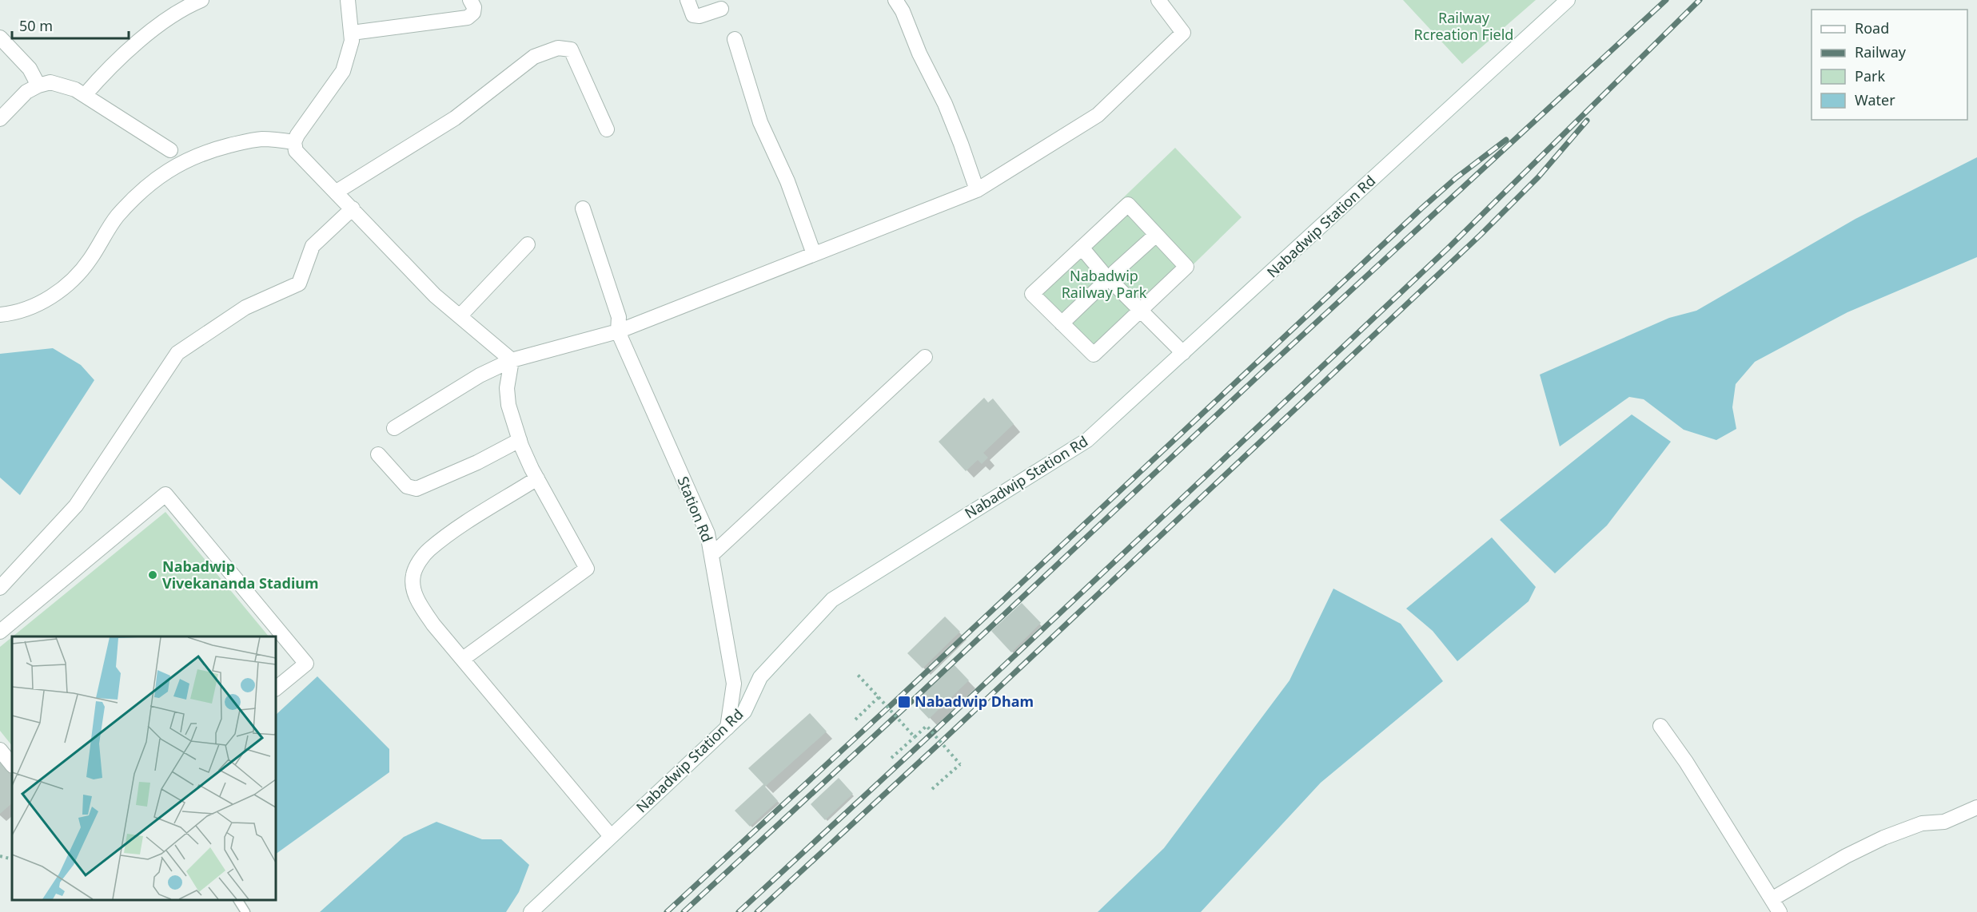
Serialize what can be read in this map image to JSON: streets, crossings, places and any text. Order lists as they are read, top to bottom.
{
  "streets": {
    "street": ["Nabadwip Station Rd", "Station Rd"]
  },
  "crossings": [
    ["Nabadwip Station Rd", "Station Rd"]
  ],
  "parks": ["Railway Rcreation Field", "Nabadwip Railway Park"],
  "places": {
    "other": ["Nabadwip Vivekananda Stadium"],
    "transit": ["Nabadwip Dham"]
  },
  "legend": [
    "Road",
    "Railway",
    "Park",
    "Water"
  ],
  "scale_bar": "50 m"
}
